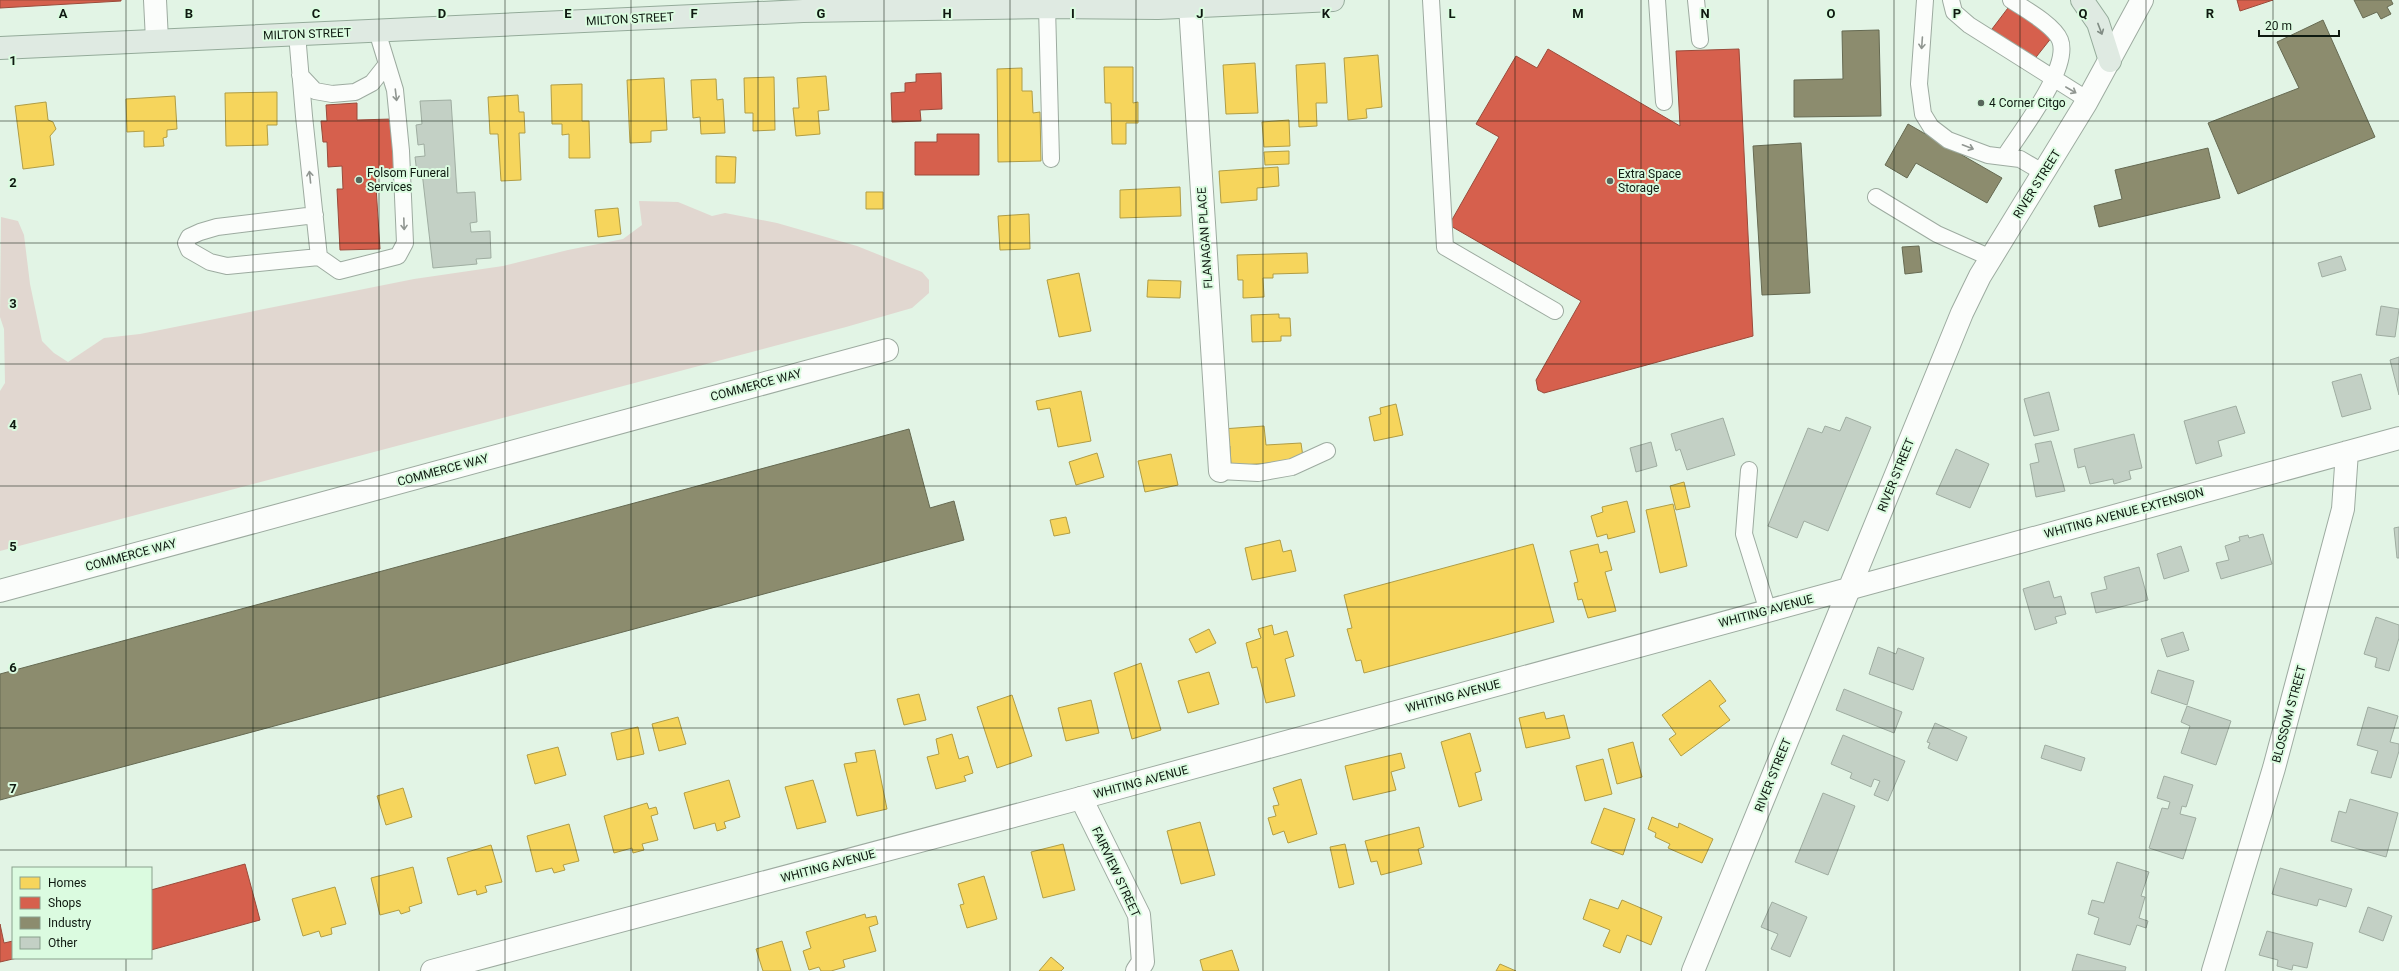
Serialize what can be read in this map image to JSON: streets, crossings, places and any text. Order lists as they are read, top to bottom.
{
  "streets": {
    "main road": ["MILTON STREET"],
    "street": [
      "RIVER STREET",
      "FLANAGAN PLACE",
      "COMMERCE WAY",
      "WHITING AVENUE EXTENSION",
      "WHITING AVENUE",
      "BLOSSOM STREET",
      "FAIRVIEW STREET"
    ]
  },
  "crossings": [
    ["MILTON STREET", "FLANAGAN PLACE"],
    ["RIVER STREET", "WHITING AVENUE EXTENSION"],
    ["RIVER STREET", "WHITING AVENUE"],
    ["WHITING AVENUE EXTENSION", "WHITING AVENUE"],
    ["WHITING AVENUE EXTENSION", "BLOSSOM STREET"],
    ["WHITING AVENUE", "FAIRVIEW STREET"]
  ],
  "places": ["4 Corner Citgo", "Folsom Funeral Services", "Extra Space Storage"],
  "legend": [
    "Homes",
    "Shops",
    "Industry",
    "Other"
  ],
  "scale_bar": "20 m",
  "grid": {
    "columns": [
      "A",
      "B",
      "C",
      "D",
      "E",
      "F",
      "G",
      "H",
      "I",
      "J",
      "K",
      "L",
      "M",
      "N",
      "O",
      "P",
      "Q",
      "R"
    ],
    "rows": [
      "1",
      "2",
      "3",
      "4",
      "5",
      "6",
      "7"
    ]
  }
}
